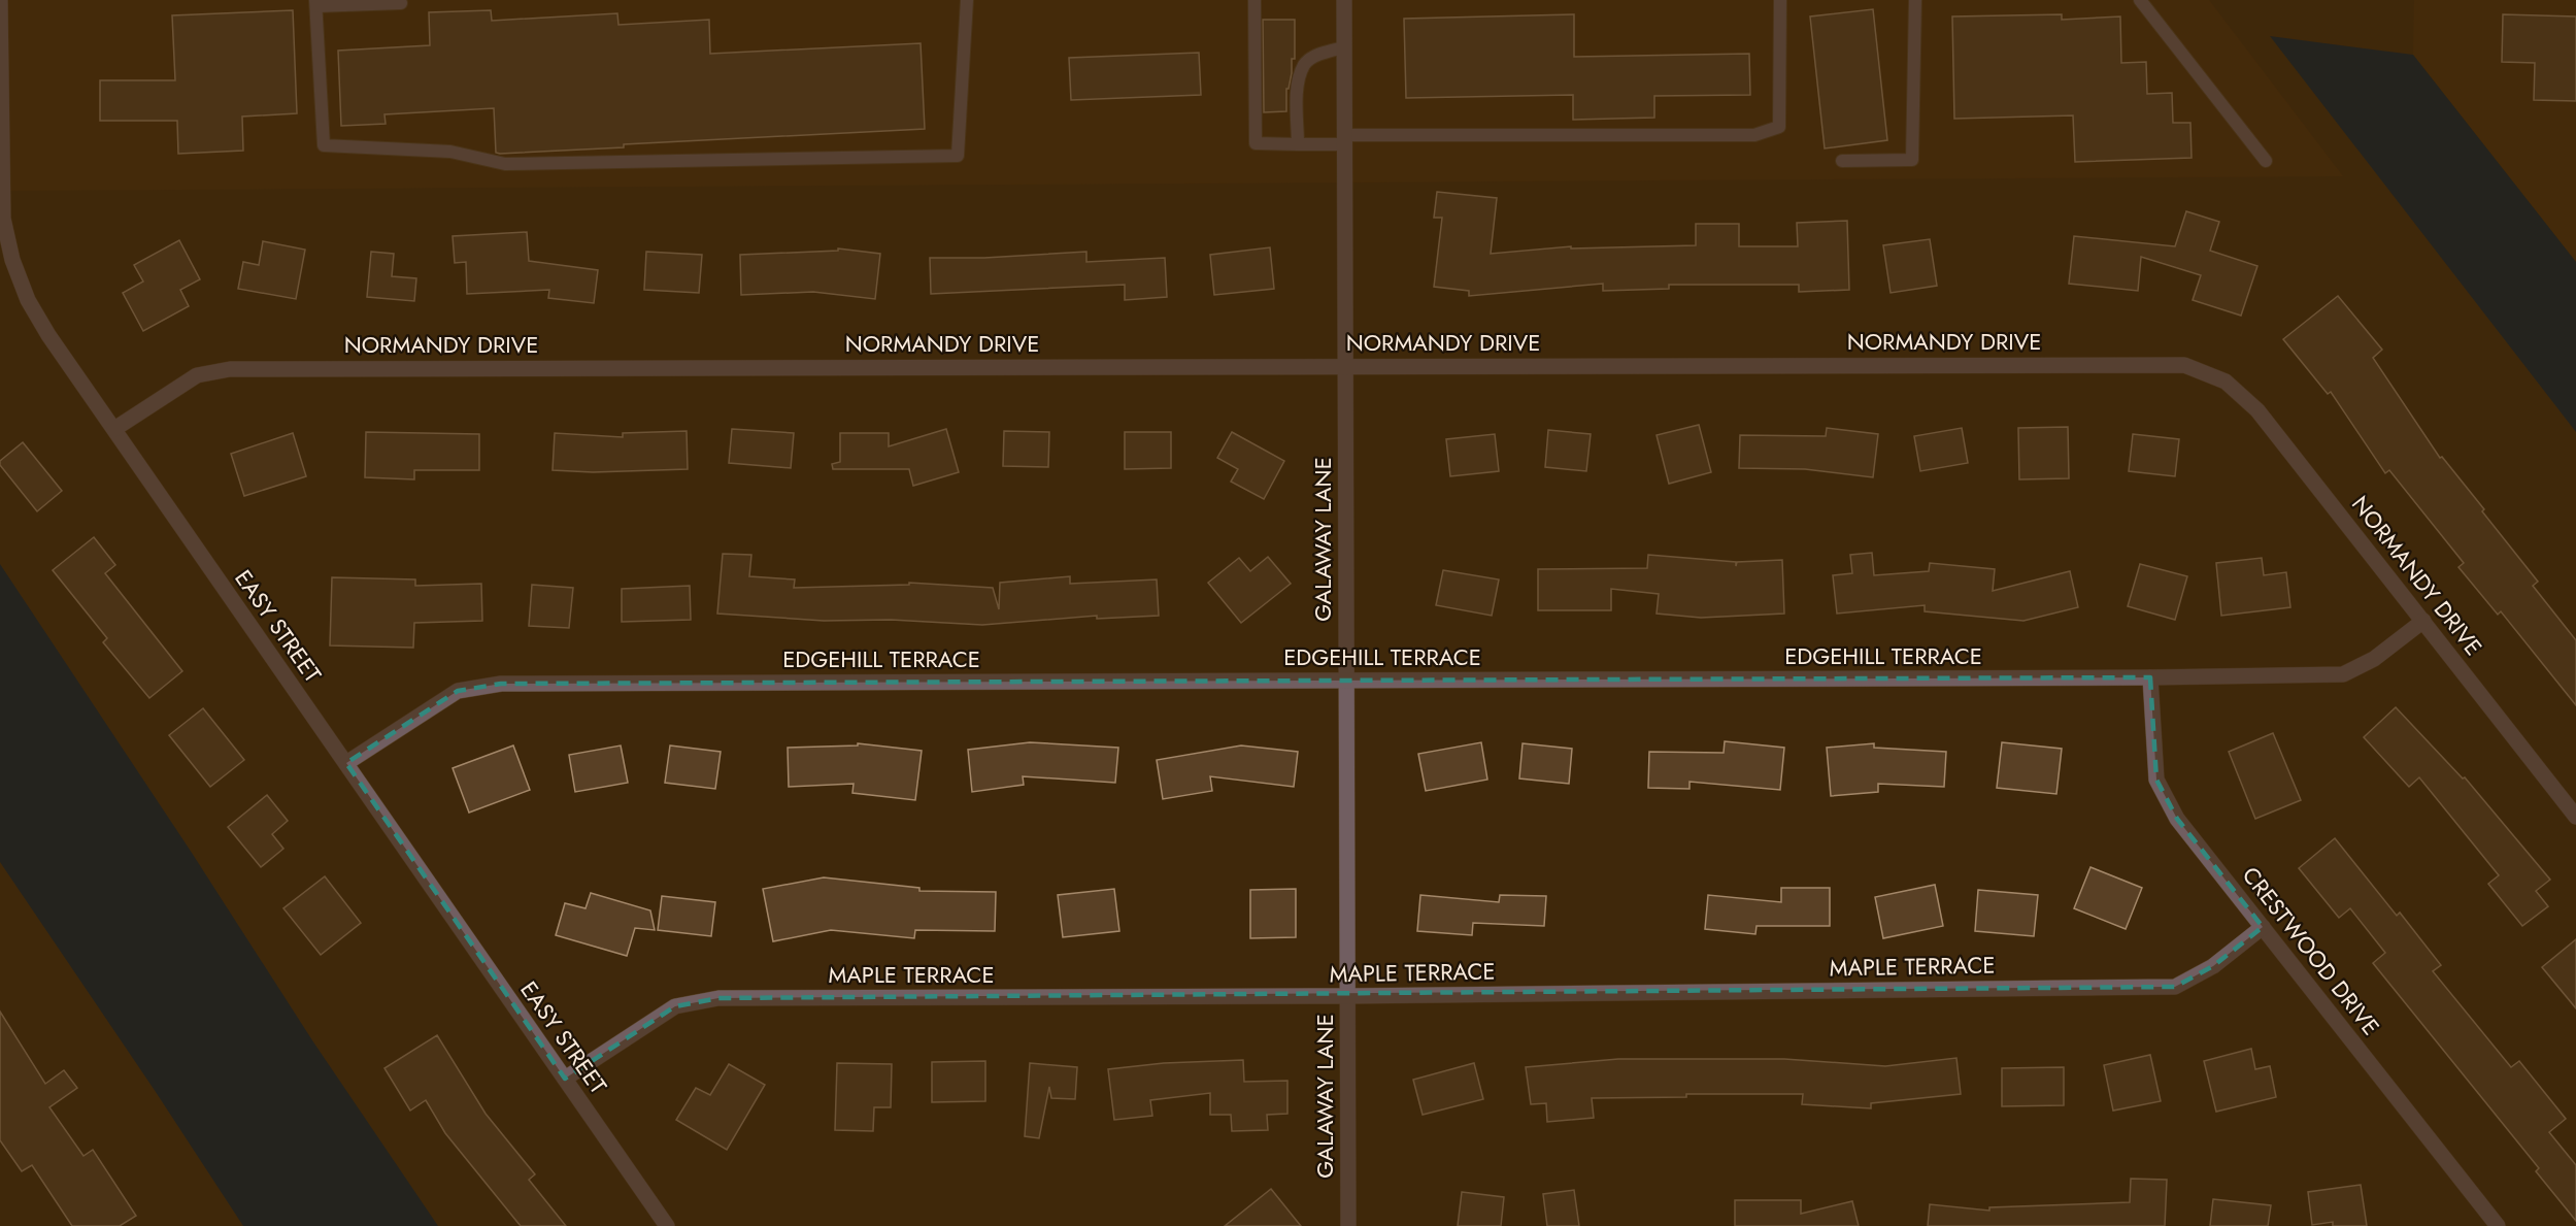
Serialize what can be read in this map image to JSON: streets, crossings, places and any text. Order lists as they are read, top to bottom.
{
  "streets": {
    "street": [
      "NORMANDY DRIVE",
      "GALAWAY LANE",
      "EASY STREET",
      "EDGEHILL TERRACE",
      "CRESTWOOD DRIVE",
      "MAPLE TERRACE"
    ]
  },
  "crossings": [
    ["NORMANDY DRIVE", "GALAWAY LANE"],
    ["NORMANDY DRIVE", "EASY STREET"],
    ["NORMANDY DRIVE", "EDGEHILL TERRACE"],
    ["GALAWAY LANE", "EDGEHILL TERRACE"],
    ["GALAWAY LANE", "MAPLE TERRACE"],
    ["EASY STREET", "EDGEHILL TERRACE"],
    ["EASY STREET", "MAPLE TERRACE"],
    ["EDGEHILL TERRACE", "CRESTWOOD DRIVE"],
    ["CRESTWOOD DRIVE", "MAPLE TERRACE"]
  ]
}
